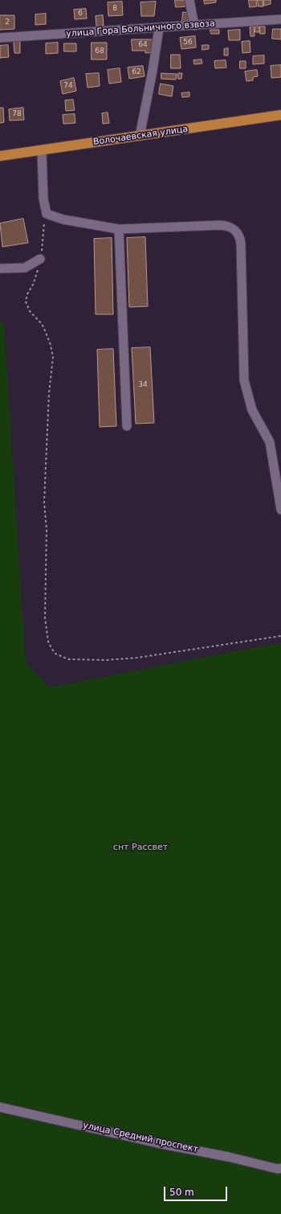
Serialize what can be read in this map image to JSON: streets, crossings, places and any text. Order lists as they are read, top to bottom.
{
  "streets": {
    "main road": ["Волочаевская улица"],
    "street": ["улица Гора Больничного взвоза", "улица Средний проспект"]
  },
  "parks": ["снт Рассвет"],
  "house_numbers": [
    "8",
    "6",
    "2",
    "56",
    "64",
    "68",
    "62",
    "74",
    "78",
    "34"
  ],
  "scale_bar": "50 m"
}
